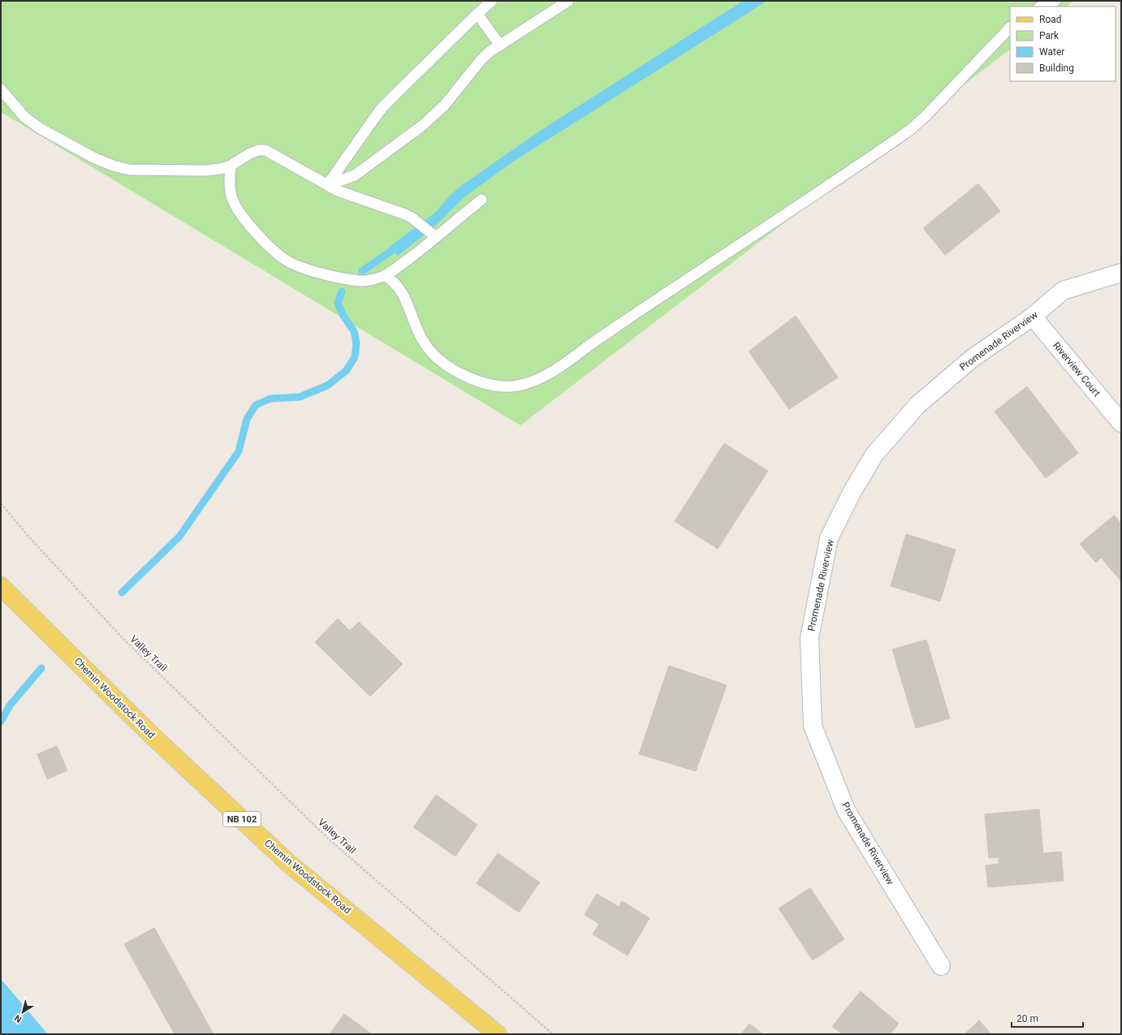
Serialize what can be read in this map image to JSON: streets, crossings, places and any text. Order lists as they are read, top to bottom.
{
  "streets": {
    "main road": ["Chemin Woodstock Road", "NB 102"],
    "street": ["Promenade Riverview", "Riverview Court"],
    "path": ["Valley Trail"]
  },
  "crossings": [
    ["Promenade Riverview", "Riverview Court"]
  ],
  "legend": [
    "Road",
    "Park",
    "Water",
    "Building"
  ],
  "scale_bar": "20 m",
  "north": "bottom left"
}
